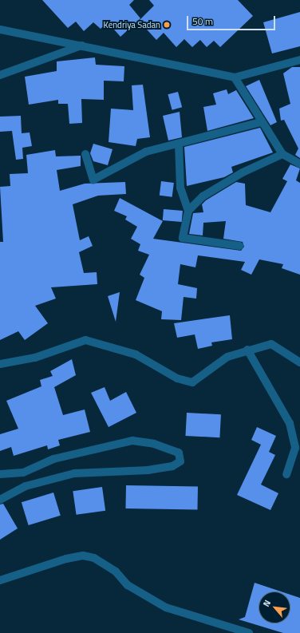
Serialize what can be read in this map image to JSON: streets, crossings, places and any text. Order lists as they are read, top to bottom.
{
  "places": ["Kendriya Sadan"],
  "scale_bar": "50 m",
  "north": "top left"
}
